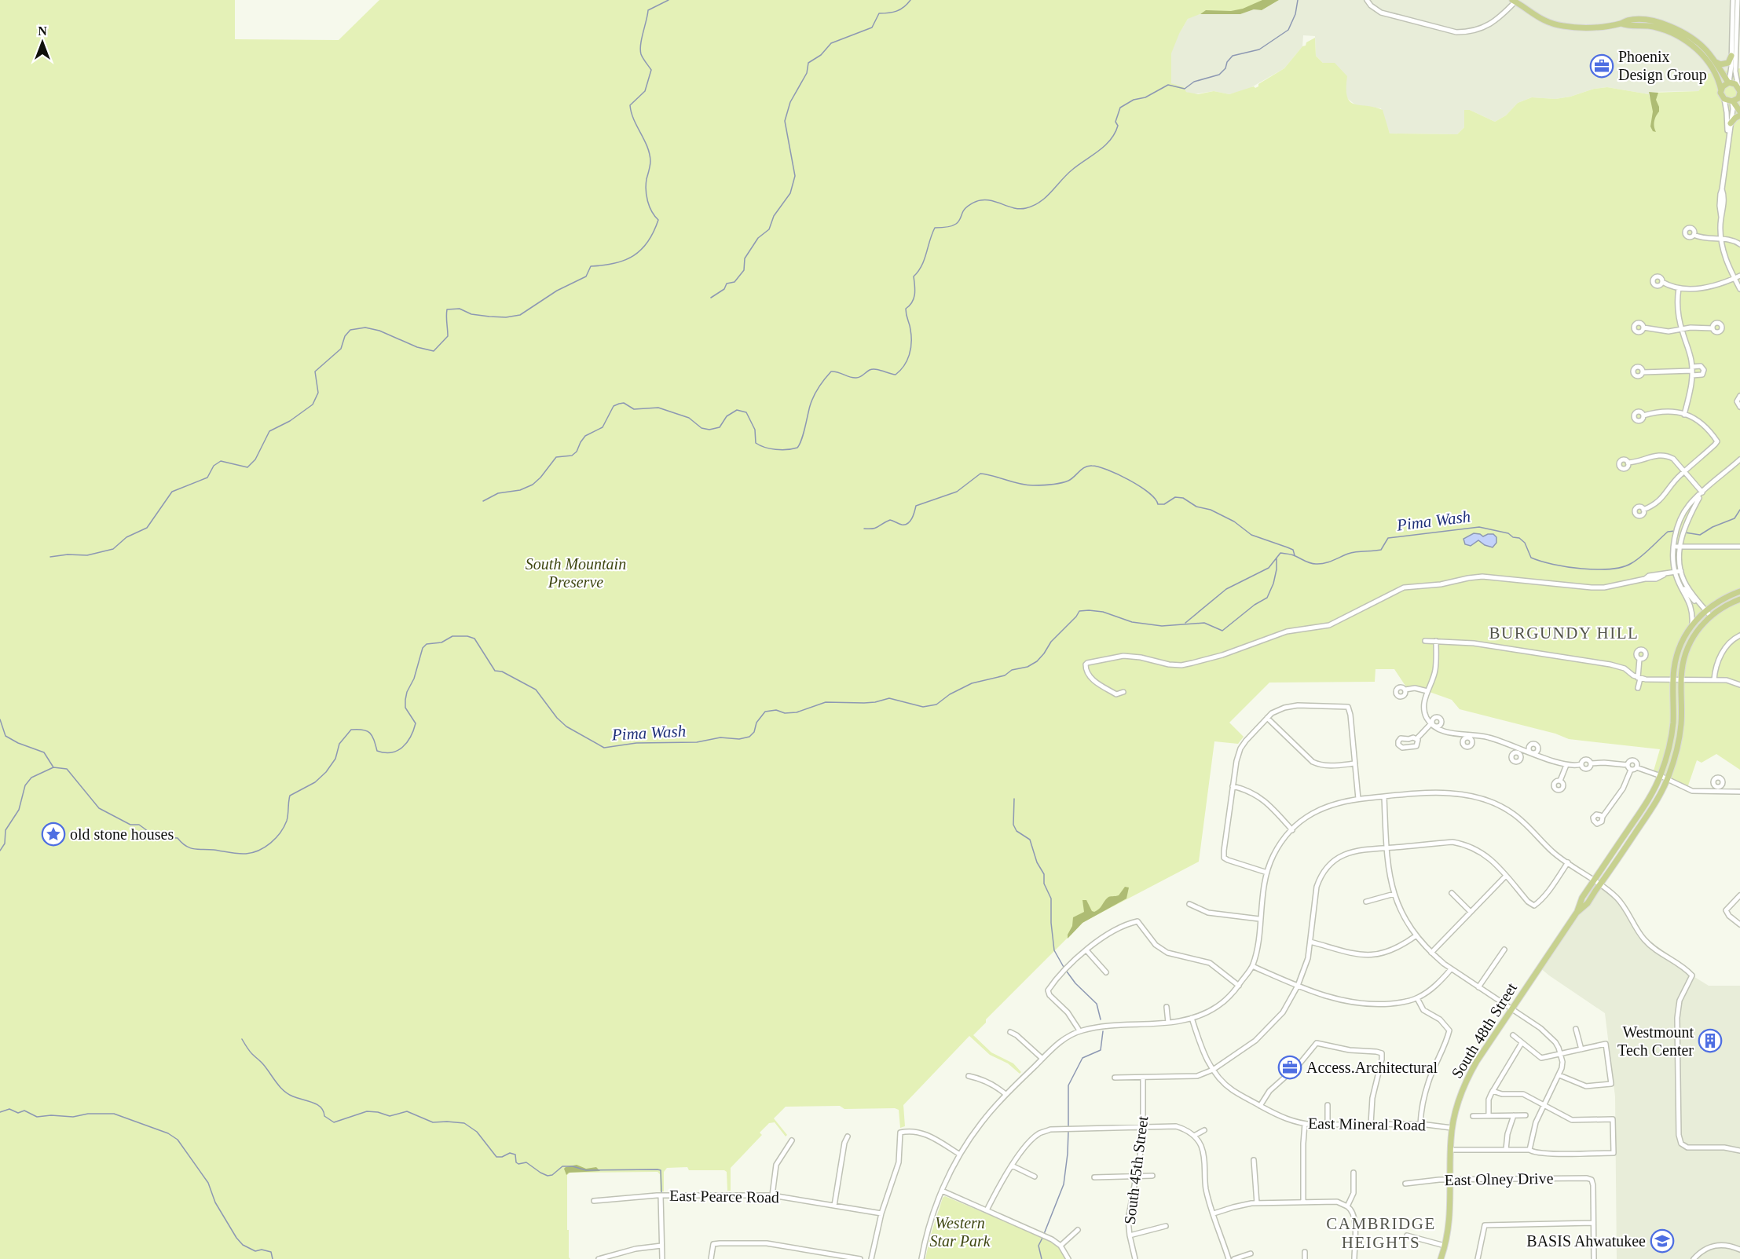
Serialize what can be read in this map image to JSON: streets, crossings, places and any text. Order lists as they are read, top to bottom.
{
  "streets": {
    "main road": ["South 48th Street"],
    "street": [
      "East Mineral Road",
      "South 45th Street",
      "East Olney Drive",
      "East Pearce Road"
    ]
  },
  "crossings": [
    ["South 48th Street", "East Mineral Road"],
    ["South 48th Street", "East Olney Drive"]
  ],
  "districts": ["BURGUNDY HILL", "CAMBRIDGE HEIGHTS"],
  "water": ["Pima Wash"],
  "parks": ["South Mountain Preserve", "Western Star Park"],
  "places": {
    "office": ["Phoenix Design Group", "Access.Architectural"],
    "place": ["old stone houses"],
    "building": ["Westmount Tech Center"],
    "school or university": ["BASIS Ahwatukee"]
  },
  "north": "top"
}
